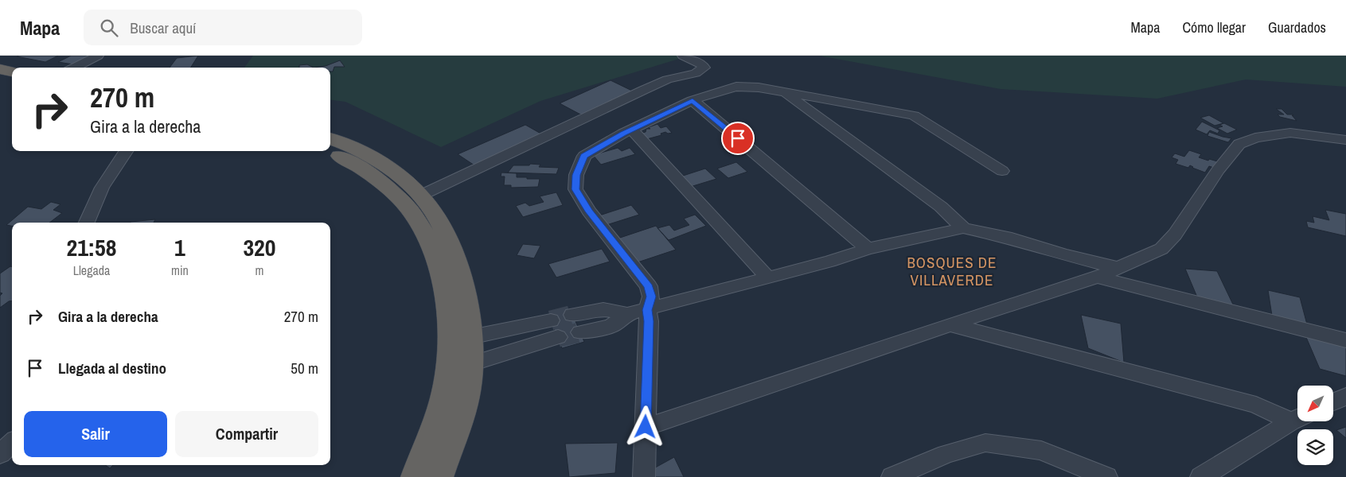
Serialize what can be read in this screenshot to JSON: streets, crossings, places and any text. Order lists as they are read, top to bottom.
{
  "districts": ["BOSQUES DE VILLAVERDE"],
  "north": "bottom left",
  "page": {
    "header": "Mapa",
    "search": "Buscar aquí",
    "nav": ["Mapa", "Cómo llegar", "Guardados"],
    "turn": ["270 m", "Gira a la derecha"],
    "eta": [
      "21:58",
      "Llegada",
      "1",
      "min",
      "320",
      "m"
    ],
    "list": [
      {
        "name": "Gira a la derecha",
        "value": "270 m"
      },
      {
        "name": "Llegada al destino",
        "value": "50 m"
      }
    ],
    "buttons": ["Salir", "Compartir"]
  }
}
